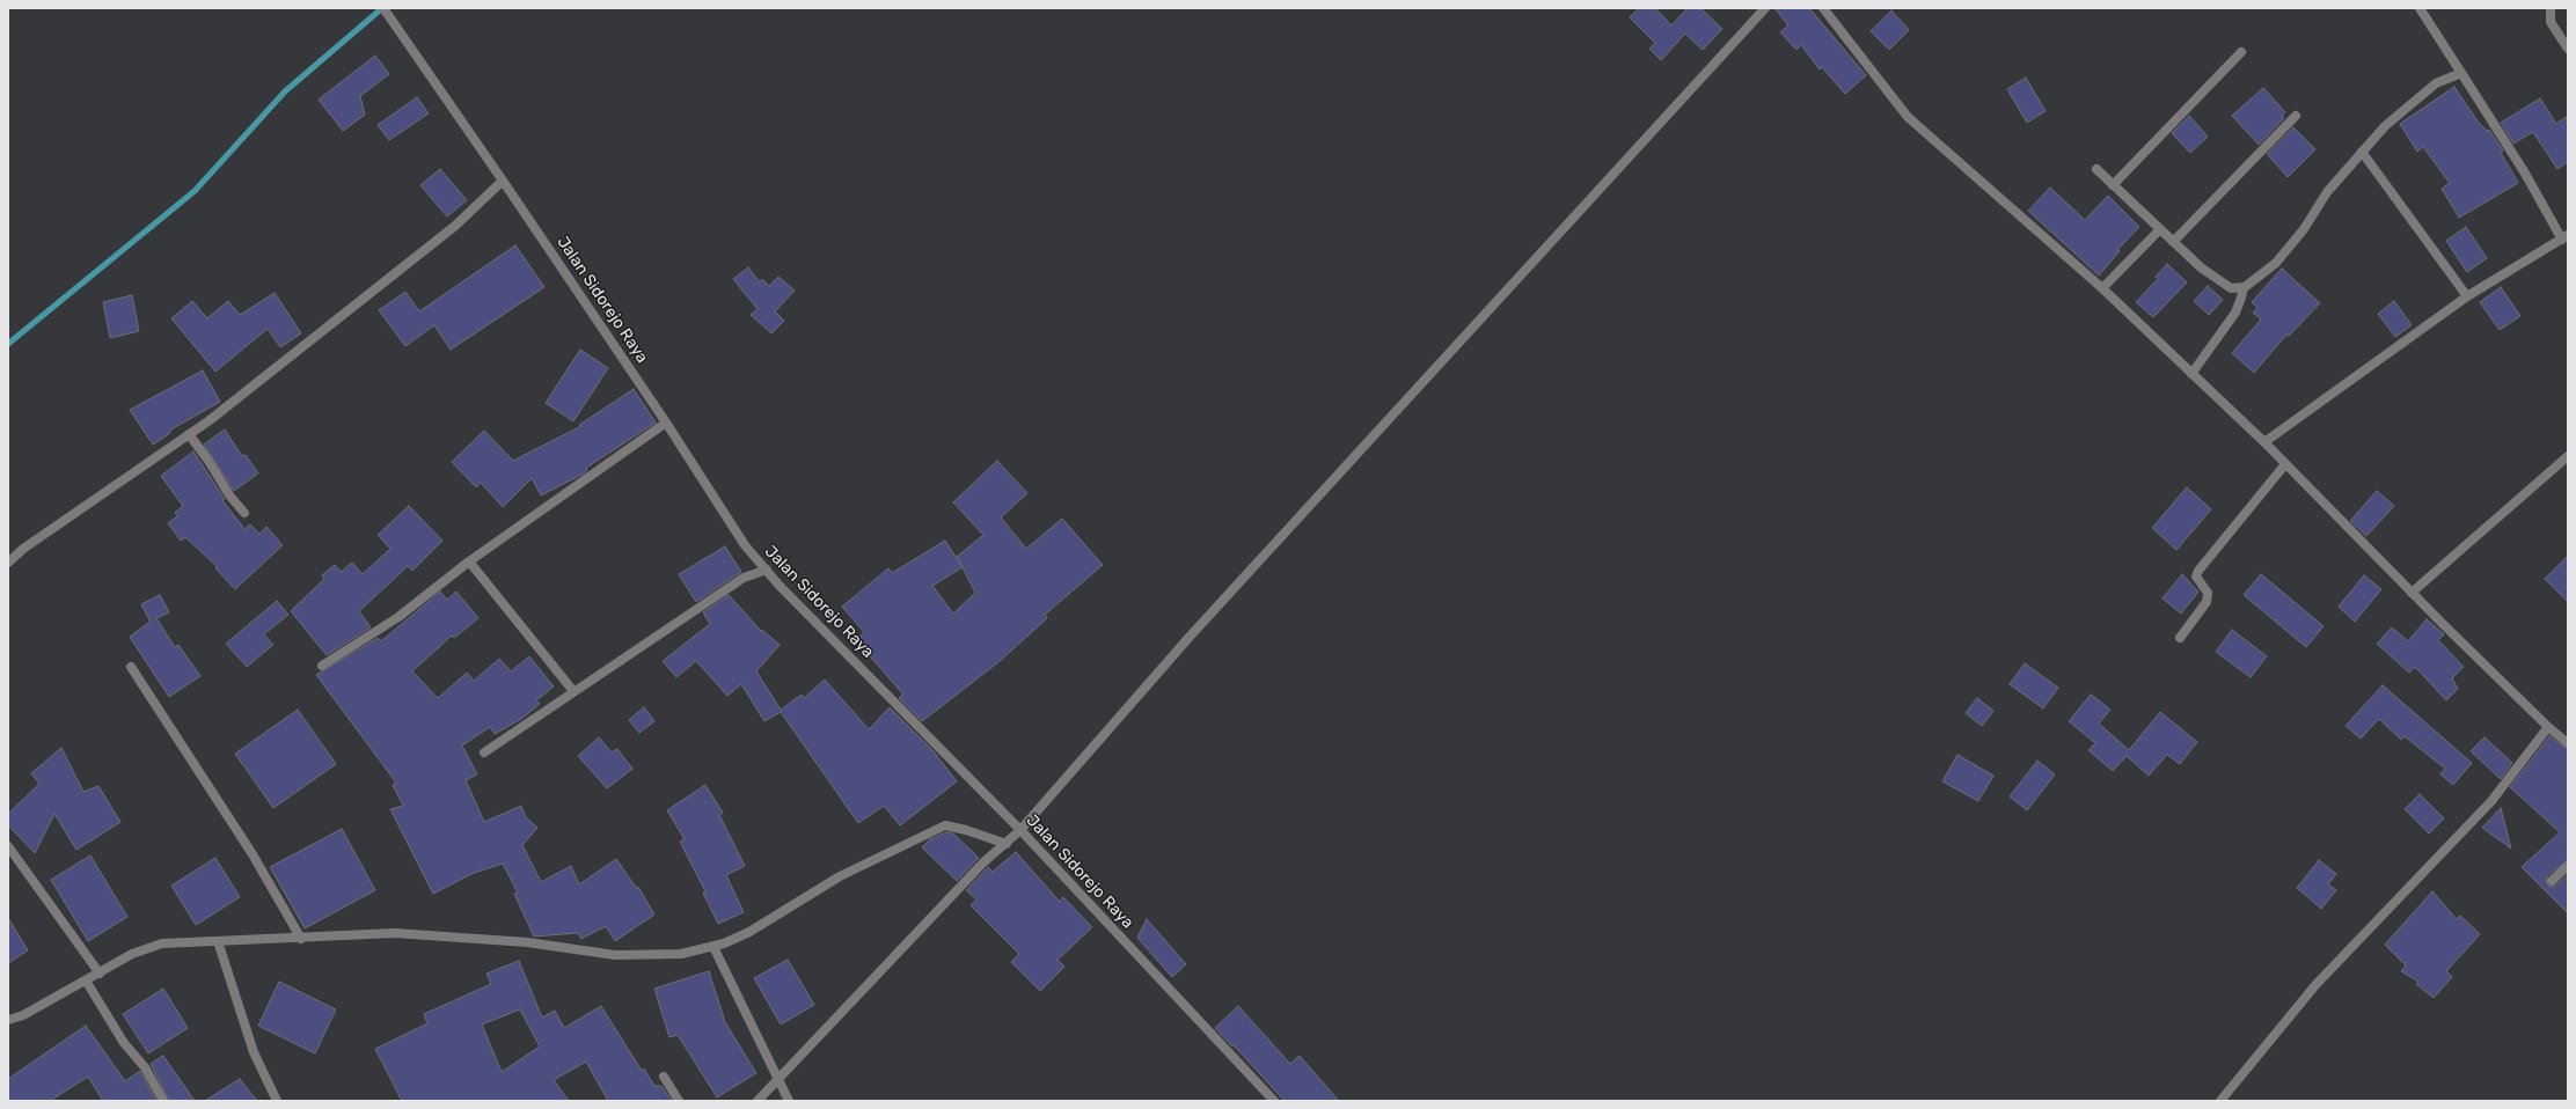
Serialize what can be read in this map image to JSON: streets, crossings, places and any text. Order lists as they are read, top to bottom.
{
  "streets": {
    "street": ["Jalan Sidorejo Raya"]
  }
}
